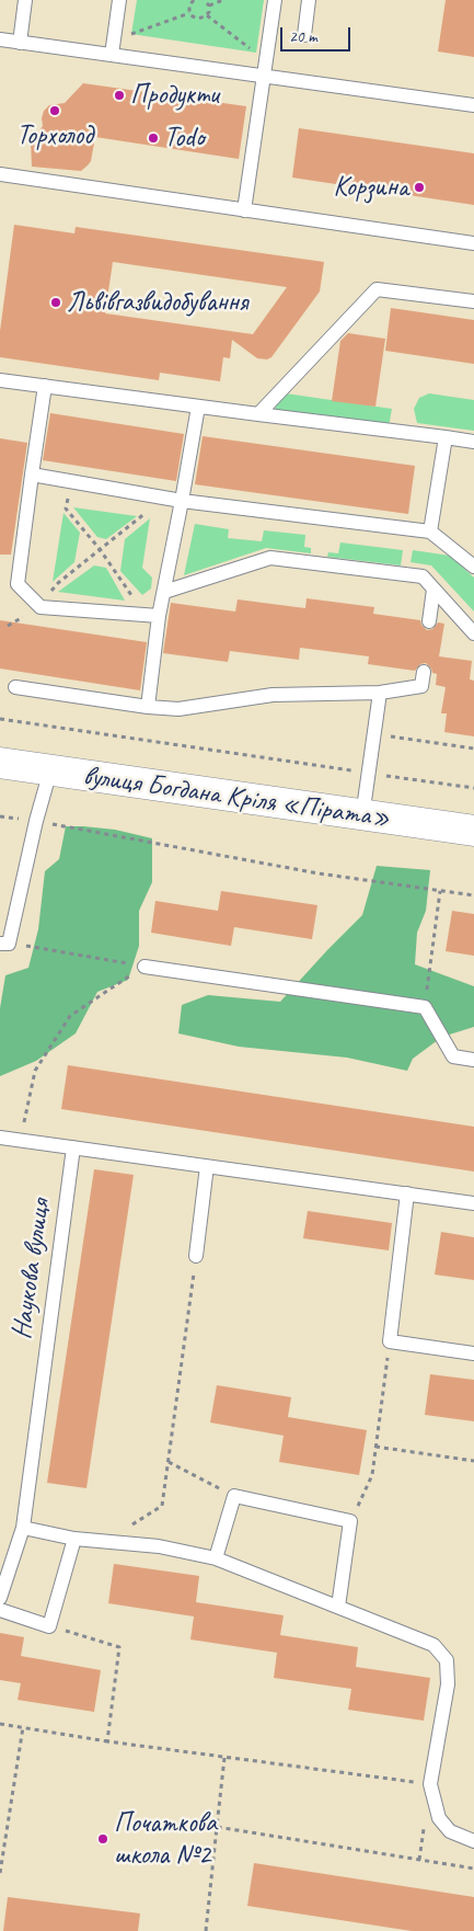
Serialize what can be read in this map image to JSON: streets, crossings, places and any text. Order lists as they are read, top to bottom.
{
  "streets": {
    "street": ["вулиця Богдана Кріля «Пірата»"],
    "lane": ["Наукова вулиця"]
  },
  "places": [
    "Продукти",
    "Торхолод",
    "Todo",
    "Корзина",
    "Львівгазвидобування",
    "Початкова школа №2"
  ],
  "scale_bar": "20 m"
}
